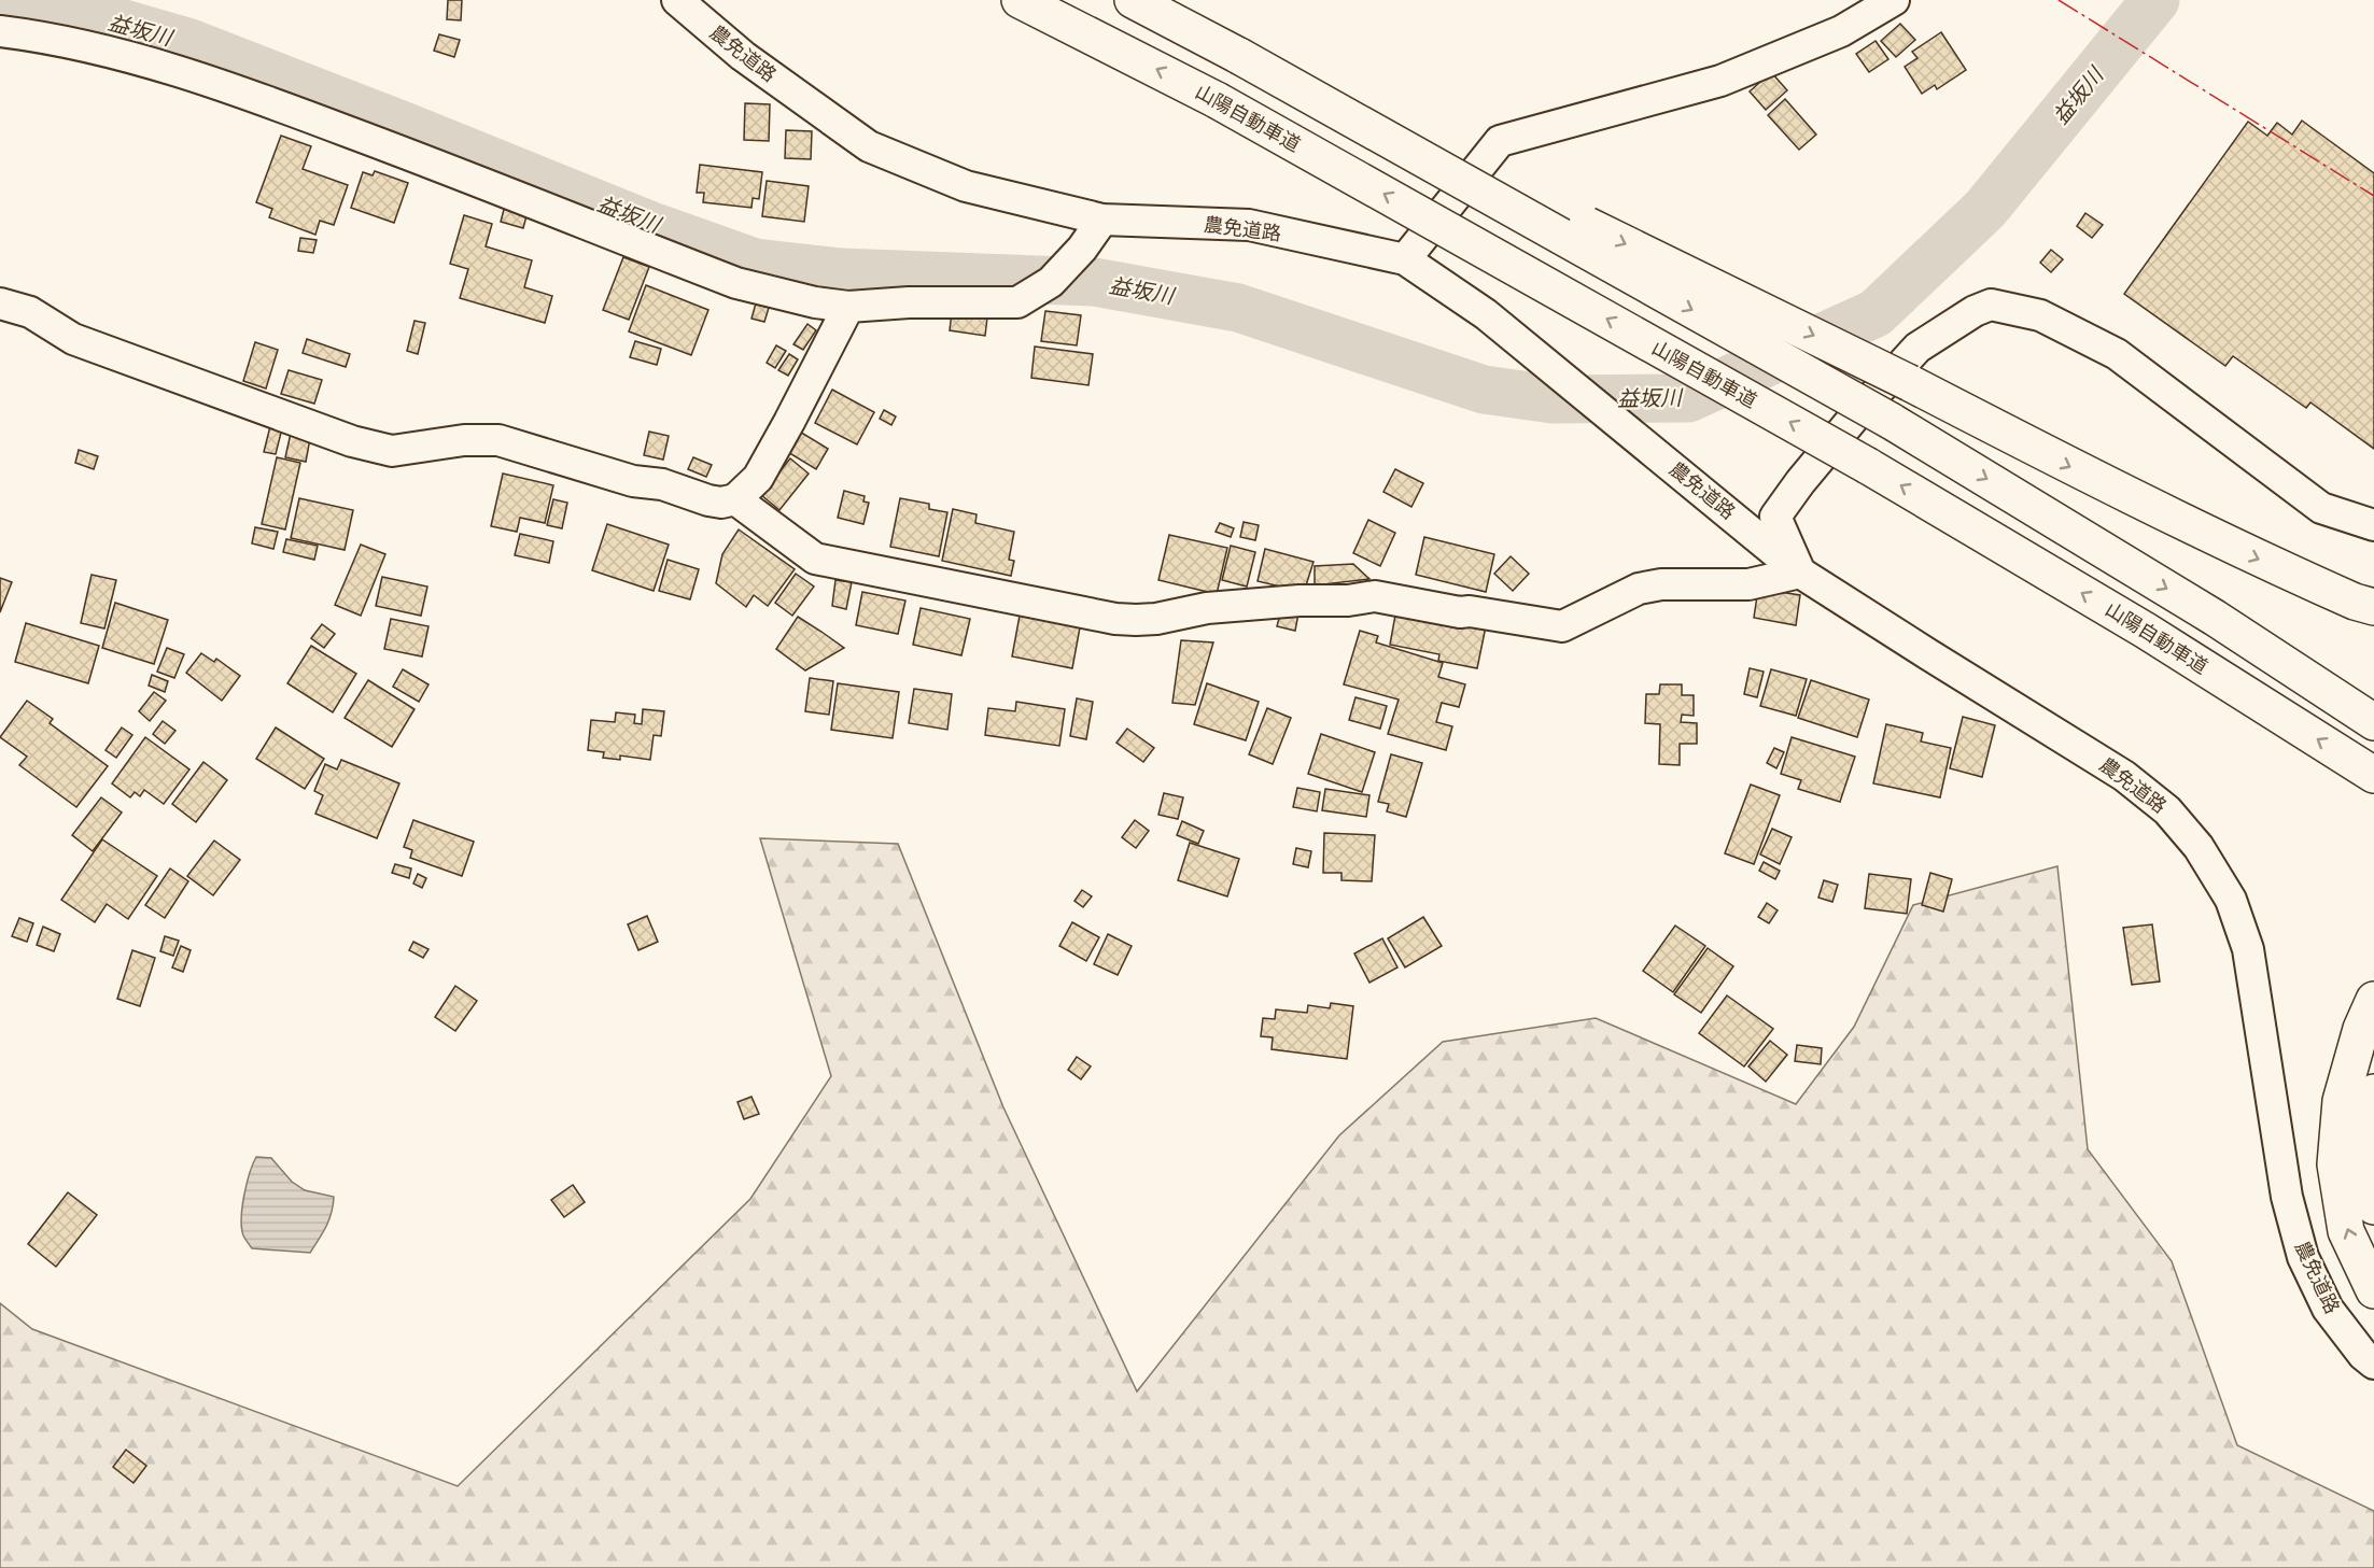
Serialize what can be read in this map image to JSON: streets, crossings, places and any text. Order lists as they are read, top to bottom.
{
  "streets": {
    "highway": ["山陽自動車道"],
    "street": ["農免道路"]
  },
  "water": ["益坂川"]
}
